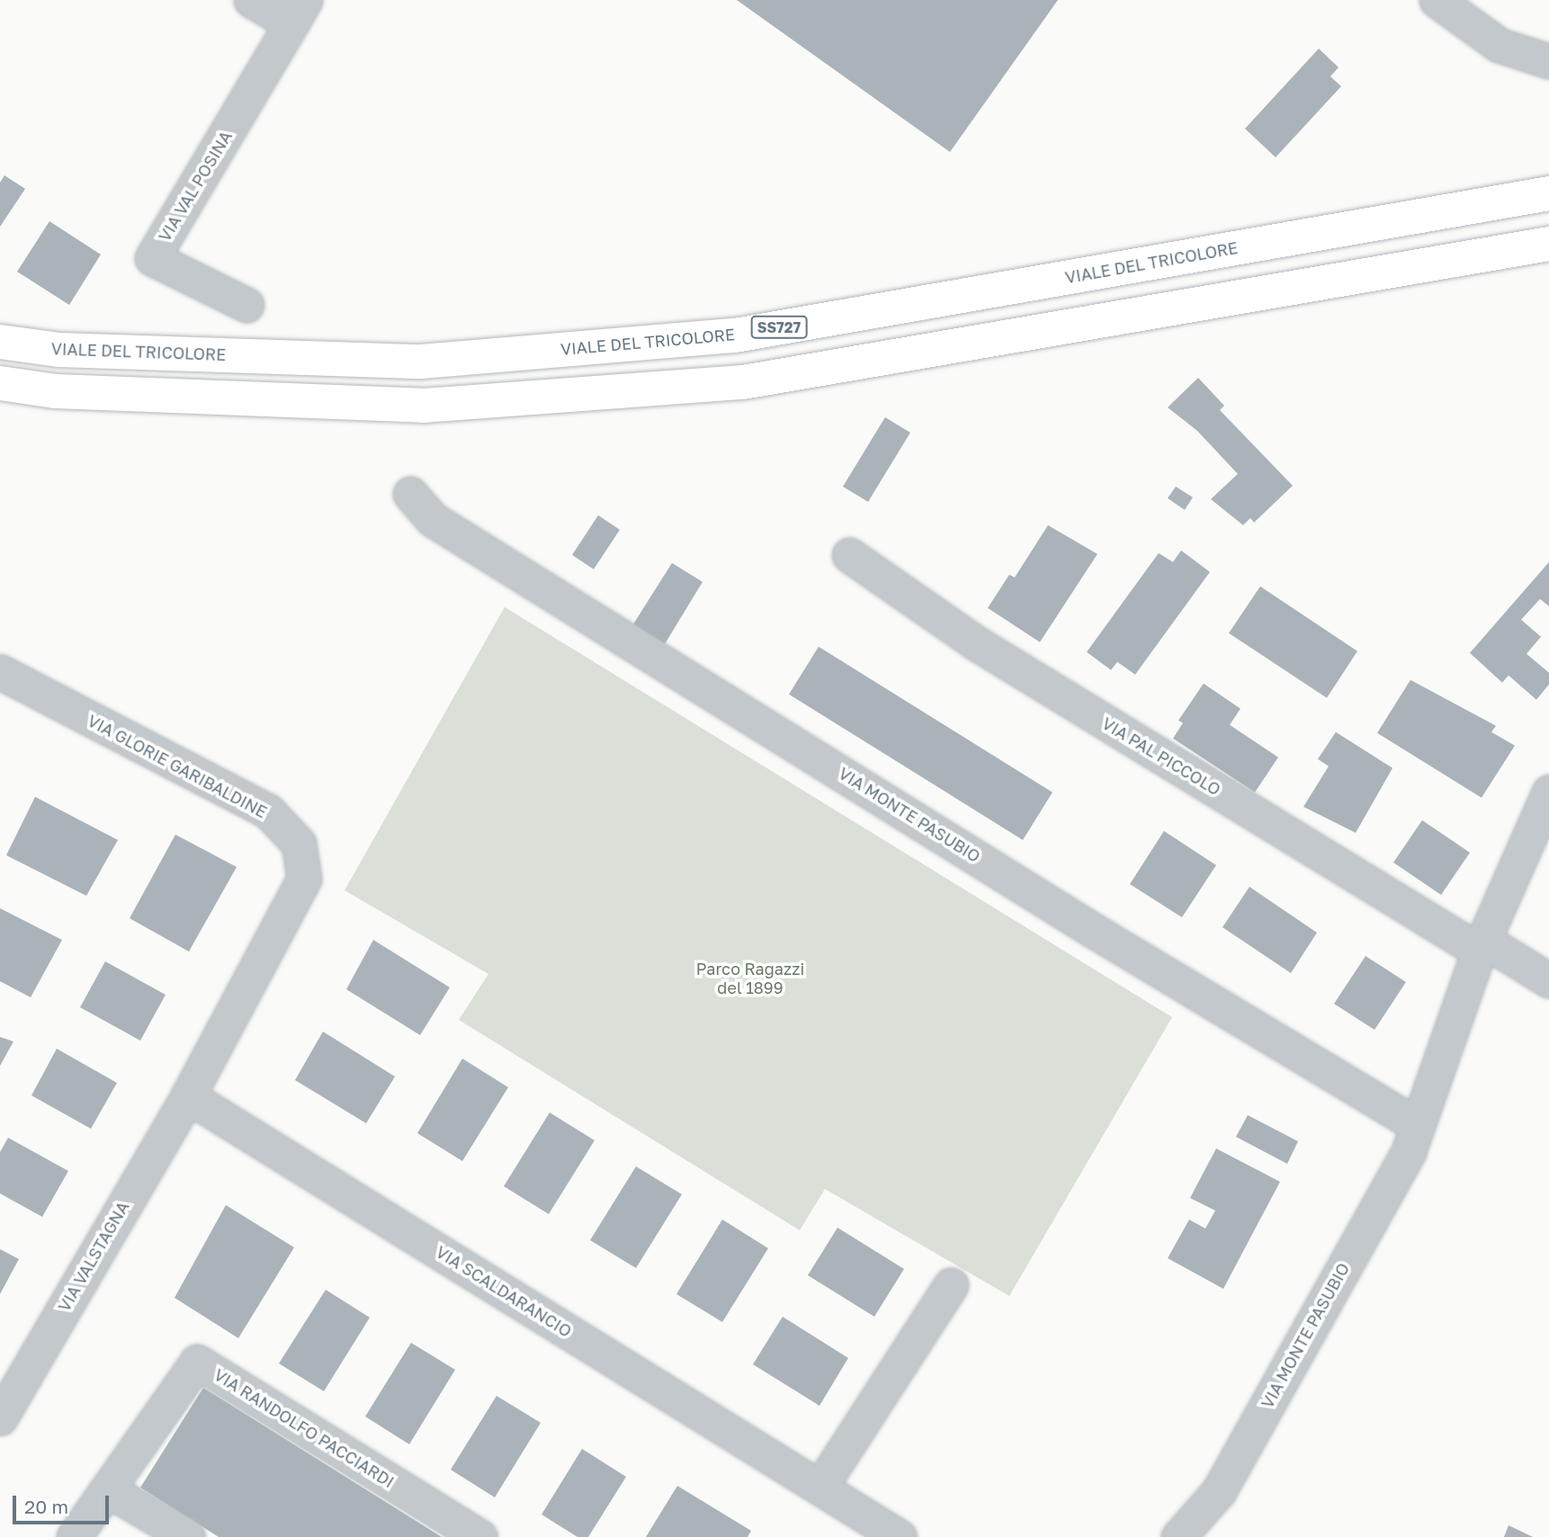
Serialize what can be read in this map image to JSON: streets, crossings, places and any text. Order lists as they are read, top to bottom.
{
  "streets": {
    "highway": ["VIALE DEL TRICOLORE", "SS727"],
    "street": [
      "VIA VAL POSINA",
      "VIA PAL PICCOLO",
      "VIA GLORIE GARIBALDINE",
      "VIA MONTE PASUBIO",
      "VIA VALSTAGNA",
      "VIA SCALDARANCIO",
      "VIA RANDOLFO PACCIARDI"
    ]
  },
  "crossings": [
    ["VIA PAL PICCOLO", "VIA MONTE PASUBIO"],
    ["VIA GLORIE GARIBALDINE", "VIA VALSTAGNA"],
    ["VIA GLORIE GARIBALDINE", "VIA SCALDARANCIO"],
    ["VIA VALSTAGNA", "VIA SCALDARANCIO"]
  ],
  "parks": ["Parco Ragazzi del 1899"],
  "scale_bar": "20 m"
}
